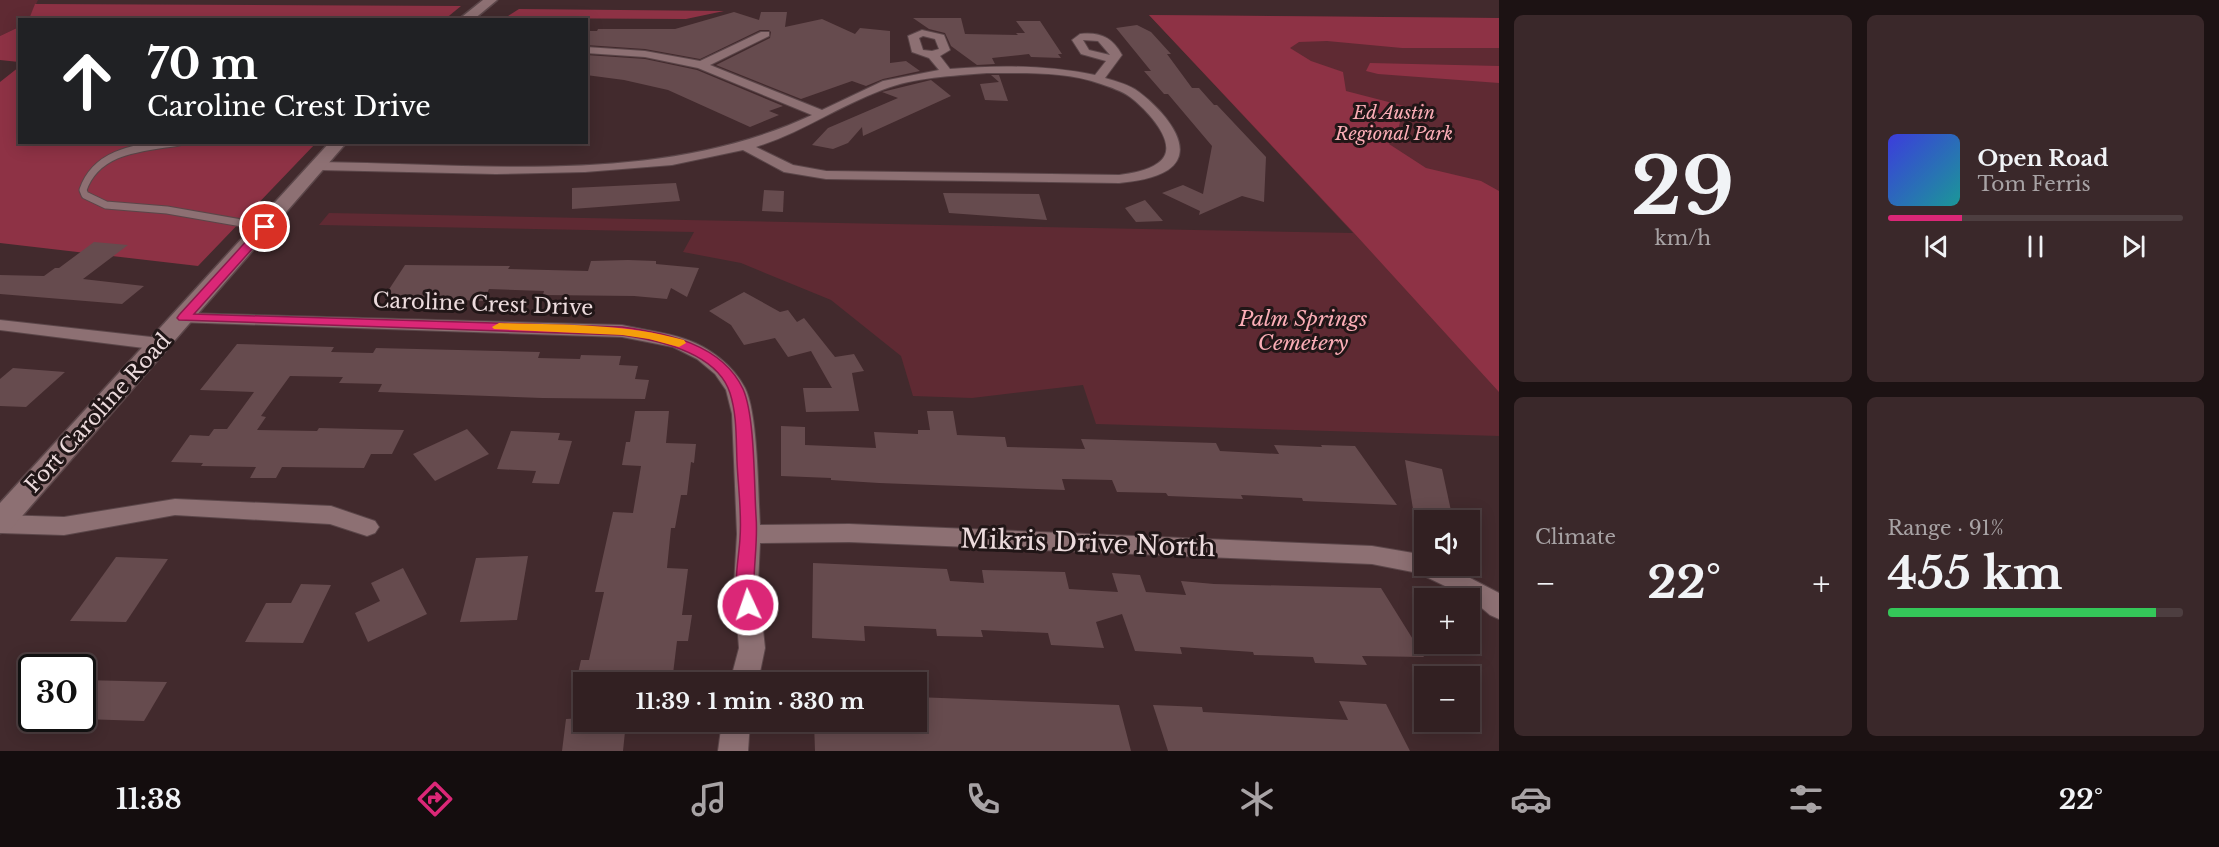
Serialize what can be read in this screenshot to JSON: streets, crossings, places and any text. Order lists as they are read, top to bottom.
{
  "streets": {
    "street": ["Caroline Crest Drive", "Fort Caroline Road", "Mikris Drive North"]
  },
  "crossings": [
    ["Caroline Crest Drive", "Fort Caroline Road"],
    ["Caroline Crest Drive", "Mikris Drive North"]
  ],
  "parks": ["Ed Austin Regional Park", "Palm Springs Cemetery"],
  "page": {
    "tile": [
      ["29", "km/h"],
      "Climate",
      ["Range · 91%", "455 km"]
    ],
    "turn": ["70 m", "Caroline Crest Drive"],
    "song": ["Open Road", "Tom Ferris"],
    "map_buttons": ["+", "−"],
    "heat": ["−", "22°", "+"],
    "limit": "30",
    "trip": "11:39 · 1 min · 330 m",
    "tabs": ["11:38", "22°"]
  }
}
